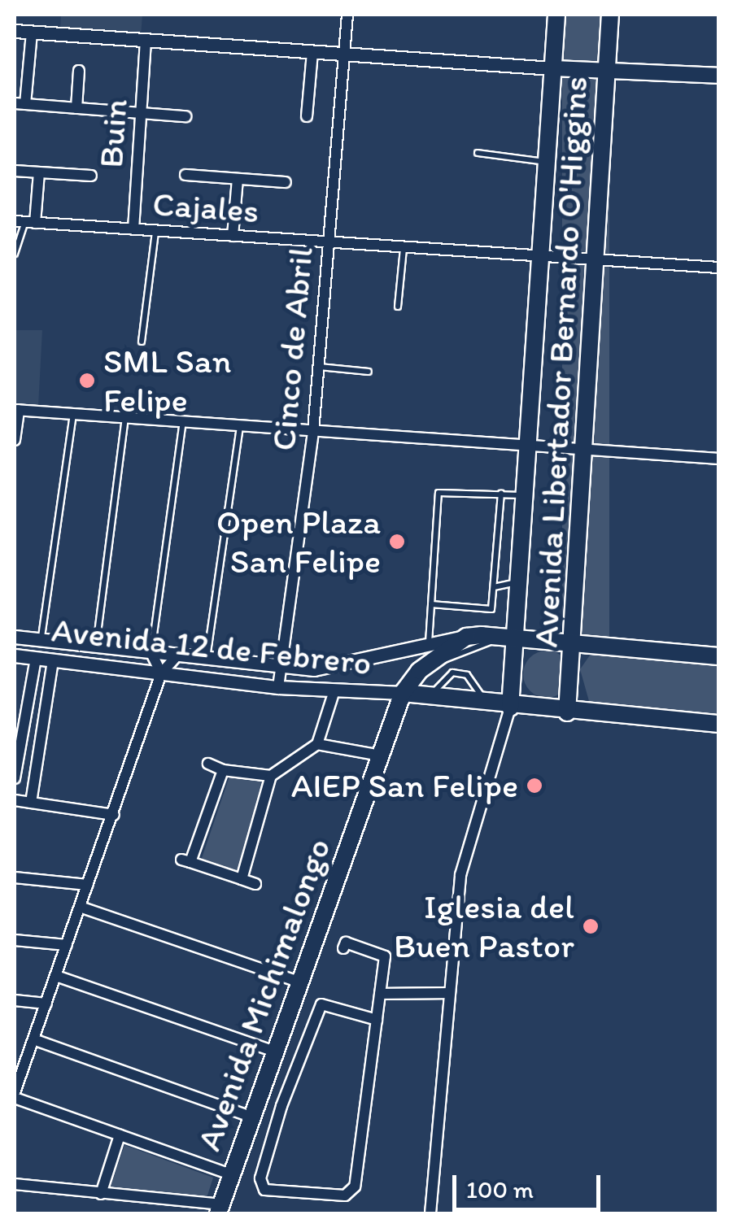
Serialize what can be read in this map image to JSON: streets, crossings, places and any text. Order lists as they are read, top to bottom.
{
  "streets": {
    "main road": ["Avenida Libertador Bernardo O'Higgins", "Avenida Michimalongo"],
    "street": [
      "Buin",
      "Cajales",
      "Cinco de Abril",
      "Avenida 12 de Febrero"
    ]
  },
  "crossings": [
    ["Buin", "Cajales"],
    ["Cajales", "Cinco de Abril"],
    ["Cajales", "Avenida Libertador Bernardo O'Higgins"],
    ["Cinco de Abril", "Avenida 12 de Febrero"],
    ["Avenida Libertador Bernardo O'Higgins", "Avenida Michimalongo"],
    ["Avenida 12 de Febrero", "Avenida Michimalongo"]
  ],
  "places": [
    "SML San Felipe",
    "Open Plaza San Felipe",
    "AIEP San Felipe",
    "Iglesia del Buen Pastor"
  ],
  "scale_bar": "100 m"
}
